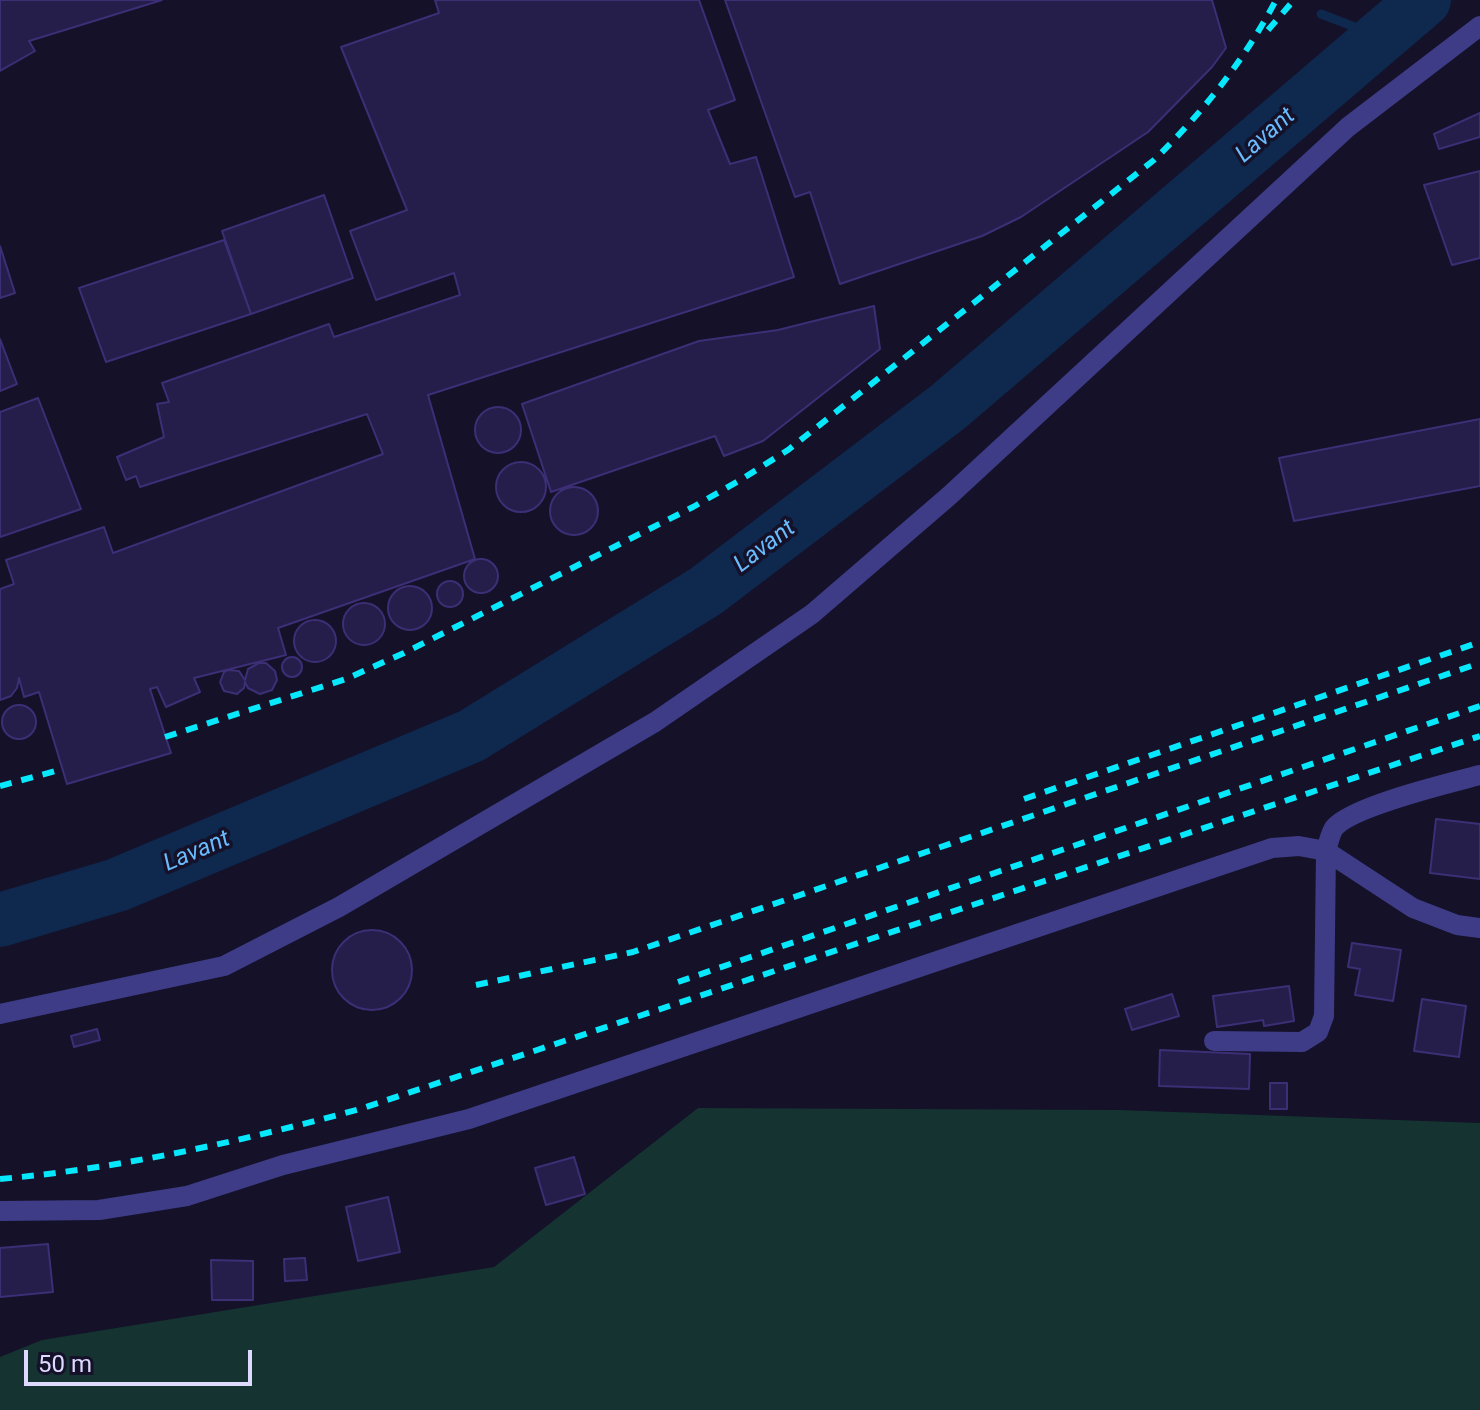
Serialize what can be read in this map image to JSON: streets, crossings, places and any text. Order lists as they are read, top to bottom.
{
  "water": ["Lavant"],
  "scale_bar": "50 m"
}
